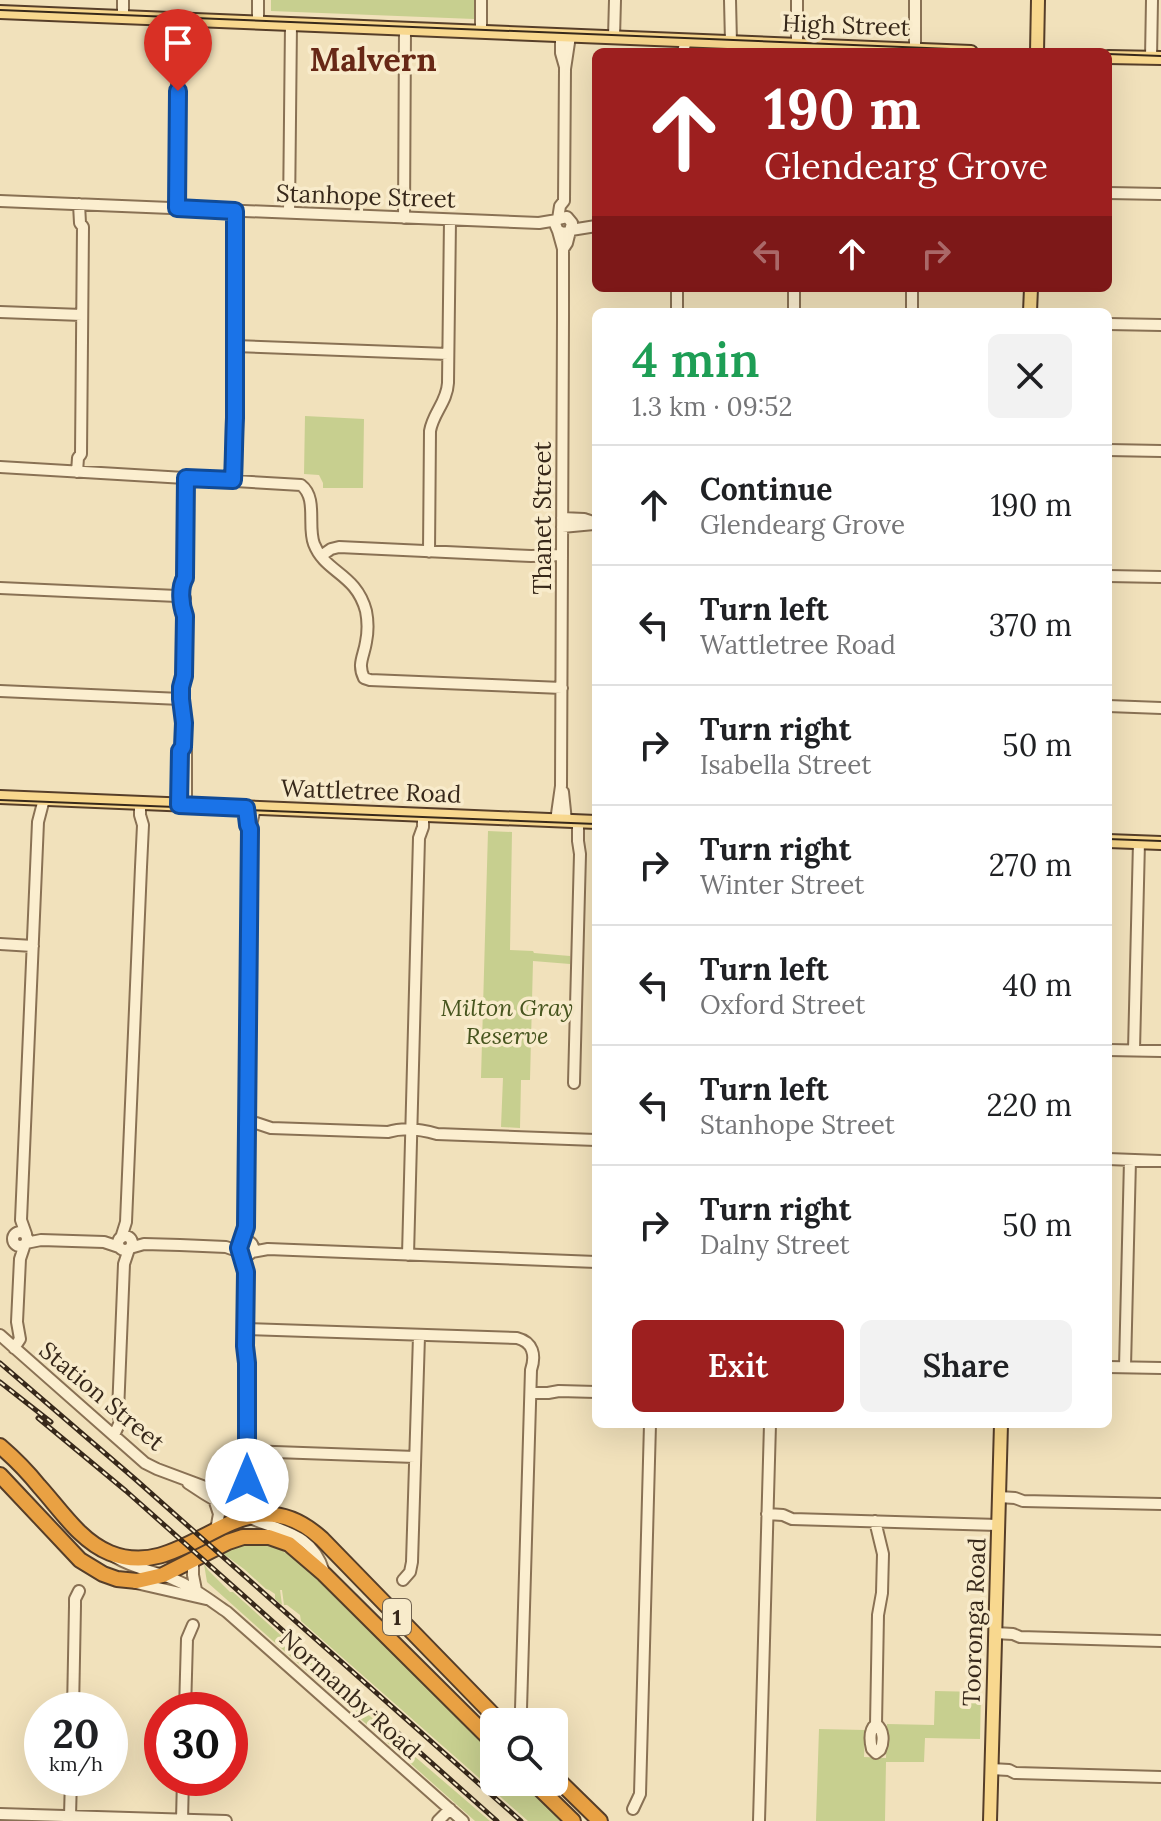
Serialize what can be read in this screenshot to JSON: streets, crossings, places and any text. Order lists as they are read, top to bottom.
{
  "streets": {
    "highway": ["1"],
    "main road": ["High Street", "Wattletree Road", "Tooronga Road"],
    "street": [
      "Stanhope Street",
      "Thanet Street",
      "Station Street",
      "Normanby Road"
    ]
  },
  "crossings": [
    ["High Street", "Thanet Street"],
    ["Stanhope Street", "Thanet Street"],
    ["Thanet Street", "Wattletree Road"],
    ["Station Street", "1"],
    ["1", "Normanby Road"]
  ],
  "districts": ["Malvern"],
  "parks": ["Milton Gray Reserve"],
  "page": {
    "turn": ["190 m", "Glendearg Grove"],
    "heading": ["4 min", "1.3 km · 09:52"],
    "list": [
      {
        "name": "Continue",
        "note": "Glendearg Grove",
        "value": "190 m"
      },
      {
        "name": "Turn left",
        "note": "Wattletree Road",
        "value": "370 m"
      },
      {
        "name": "Turn right",
        "note": "Isabella Street",
        "value": "50 m"
      },
      {
        "name": "Turn right",
        "note": "Winter Street",
        "value": "270 m"
      },
      {
        "name": "Turn left",
        "note": "Oxford Street",
        "value": "40 m"
      },
      {
        "name": "Turn left",
        "note": "Stanhope Street",
        "value": "220 m"
      },
      {
        "name": "Turn right",
        "note": "Dalny Street",
        "value": "50 m"
      }
    ],
    "buttons": ["Exit", "Share"],
    "speed": "20 km/h",
    "limit": "30"
  }
}
